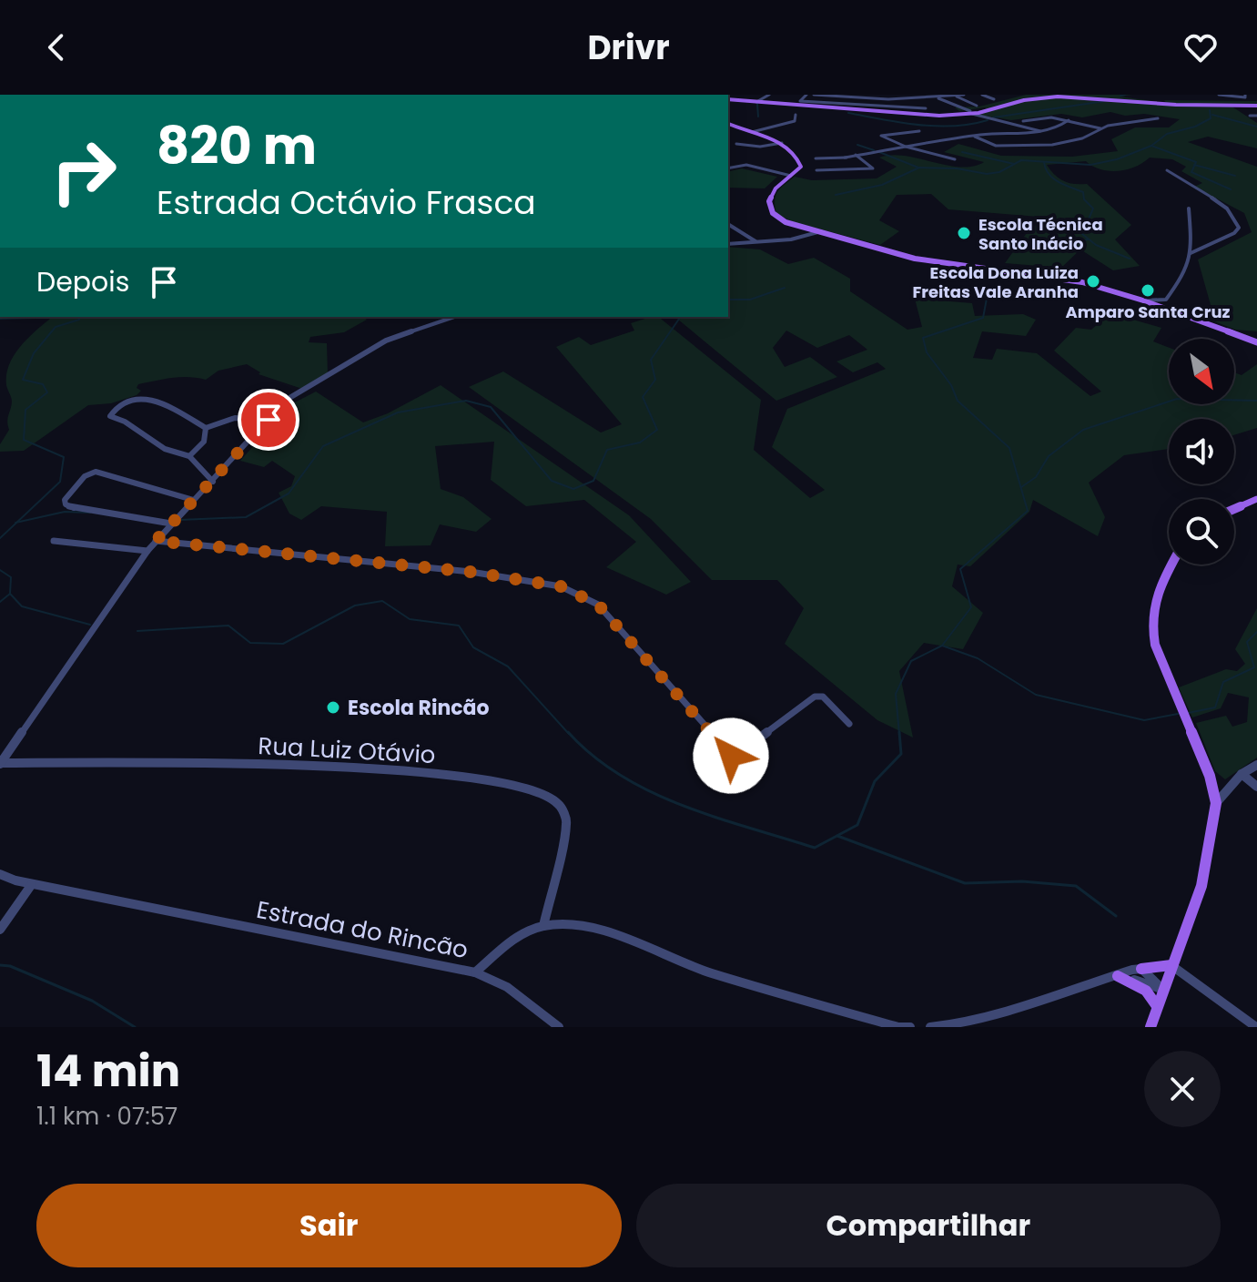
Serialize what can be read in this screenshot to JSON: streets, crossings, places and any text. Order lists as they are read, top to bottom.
{
  "streets": {
    "street": ["Rua Luiz Otávio", "Estrada do Rincão"]
  },
  "crossings": [
    ["Rua Luiz Otávio", "Estrada do Rincão"]
  ],
  "places": [
    "Escola Técnica Santo Inácio",
    "Escola Dona Luiza Freitas Vale Aranha",
    "Amparo Santa Cruz",
    "Escola Rincão"
  ],
  "north": "bottom right",
  "page": {
    "header": "Drivr",
    "turn": ["820 m", "Estrada Octávio Frasca"],
    "then": "Depois",
    "heading": ["14 min", "1.1 km · 07:57"],
    "buttons": ["Sair", "Compartilhar"]
  }
}
